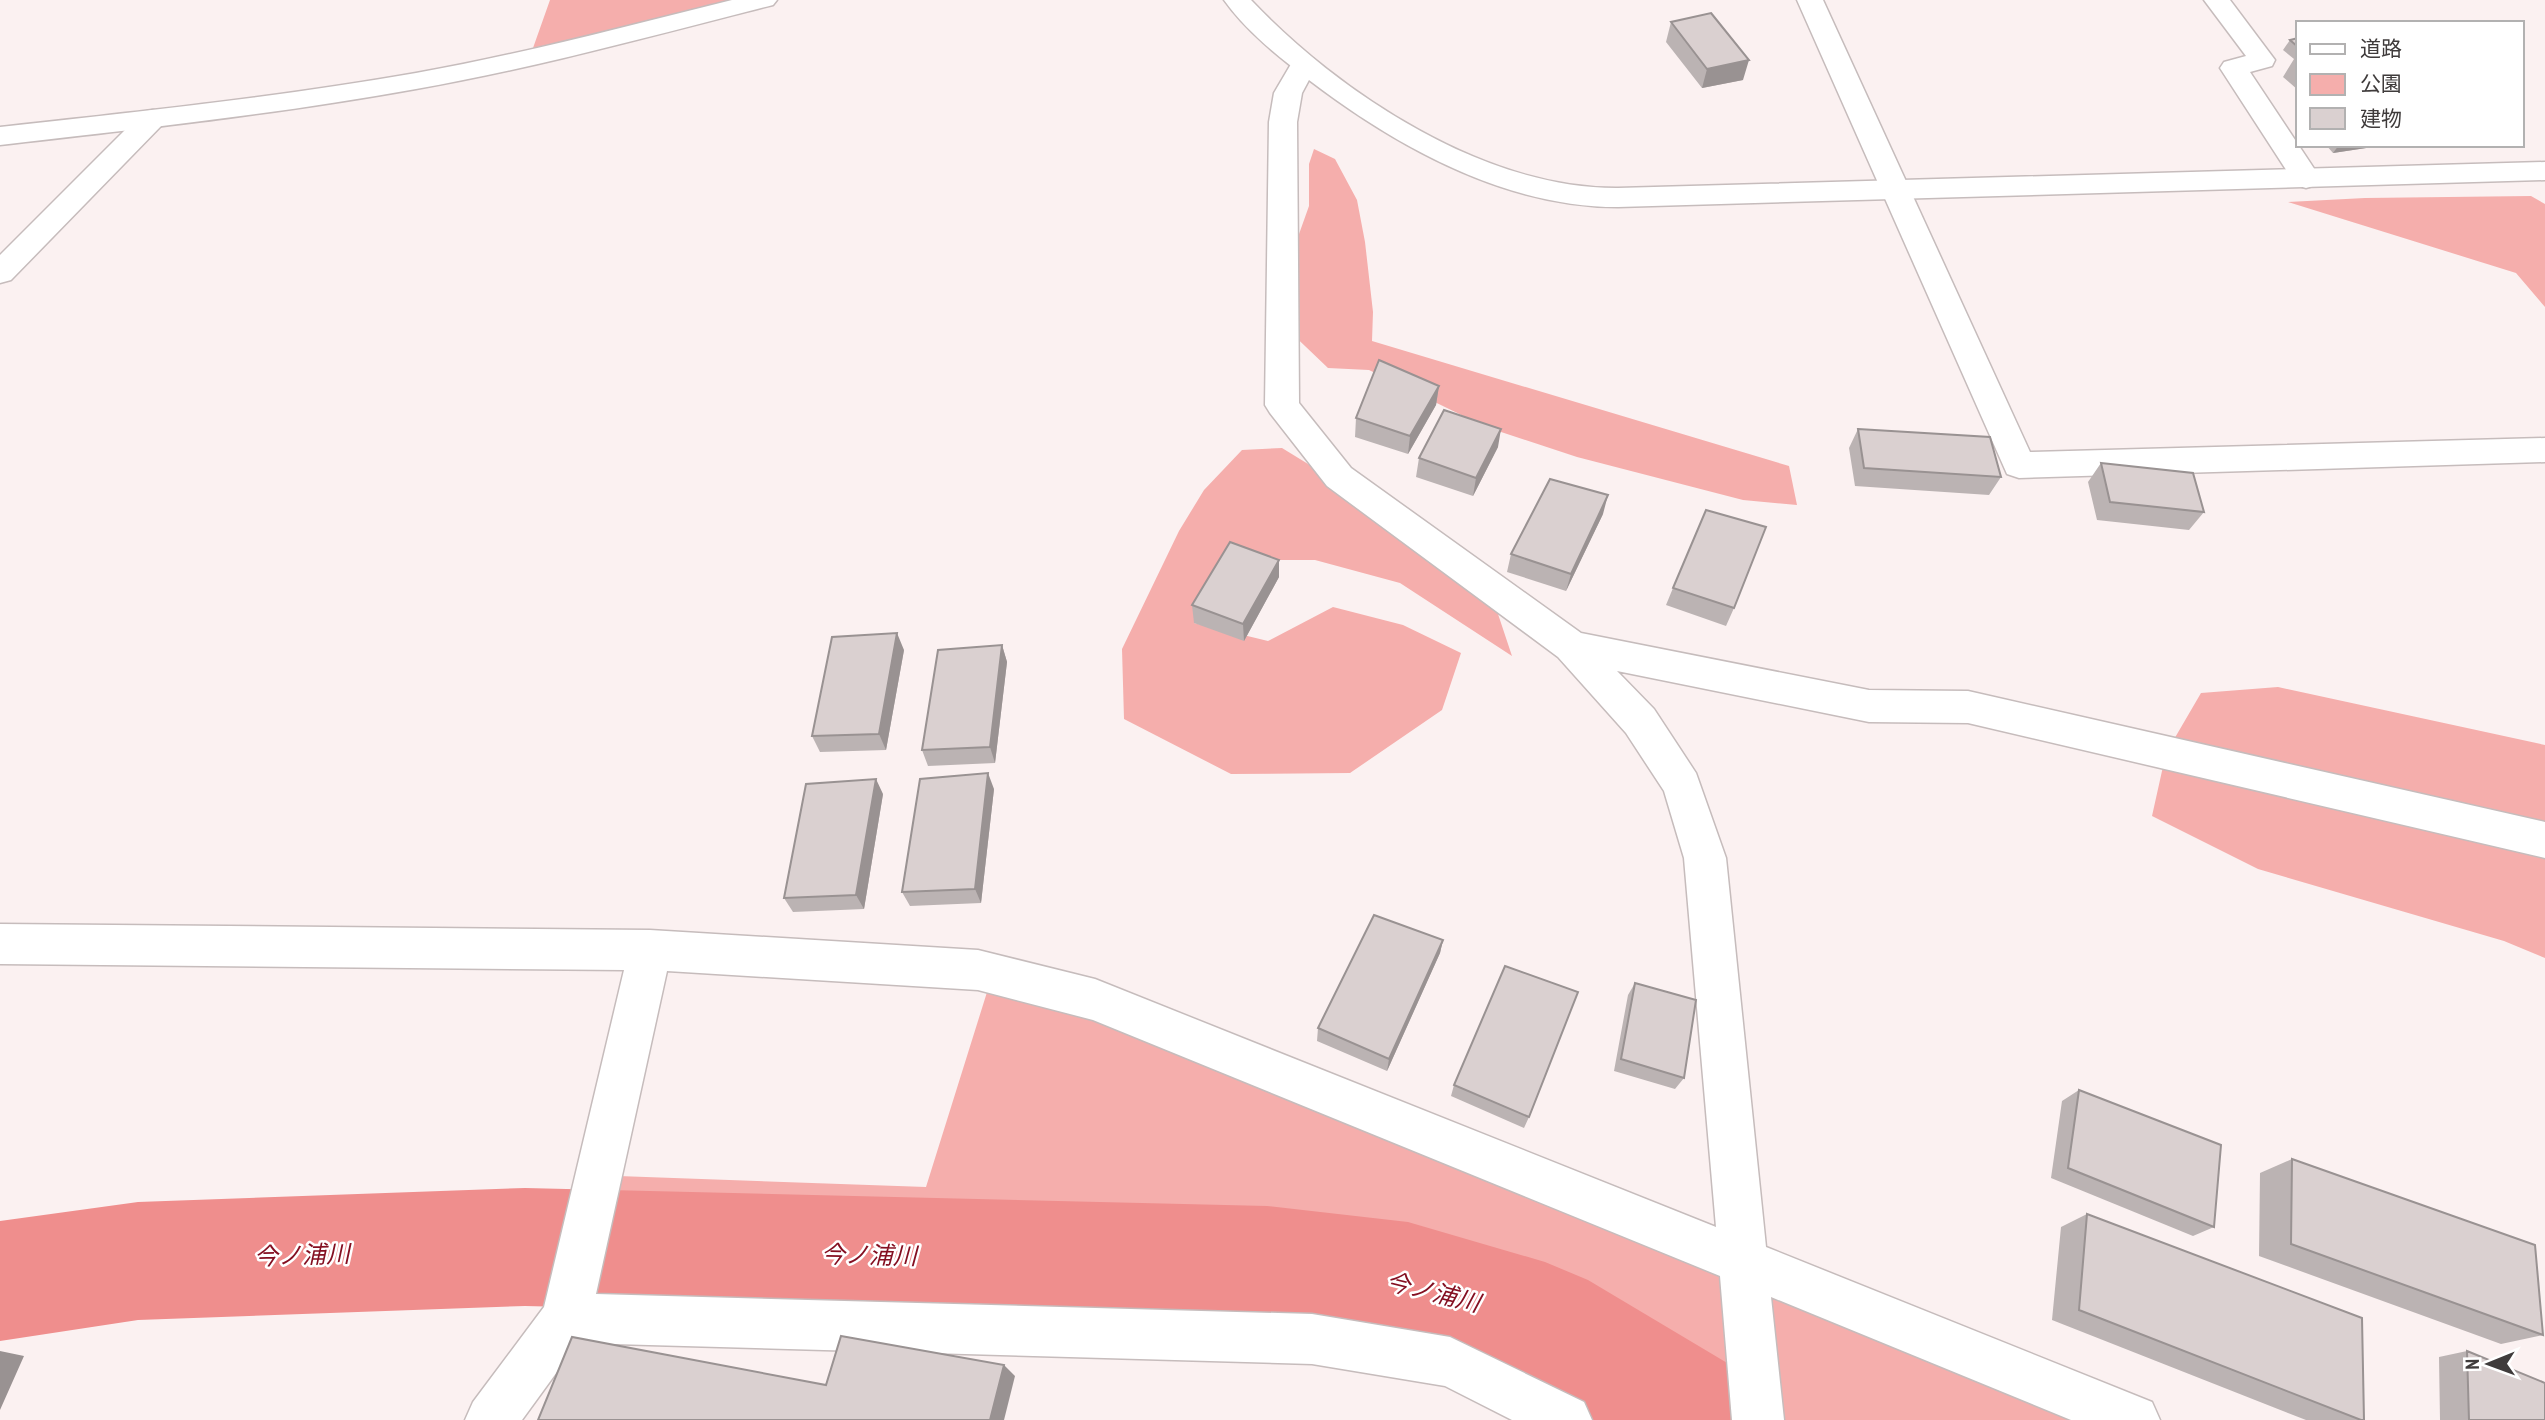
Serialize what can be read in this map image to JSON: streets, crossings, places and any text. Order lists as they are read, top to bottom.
{
  "water": ["今ノ浦川"],
  "legend": ["道路", "公園", "建物"],
  "north": "left"
}
